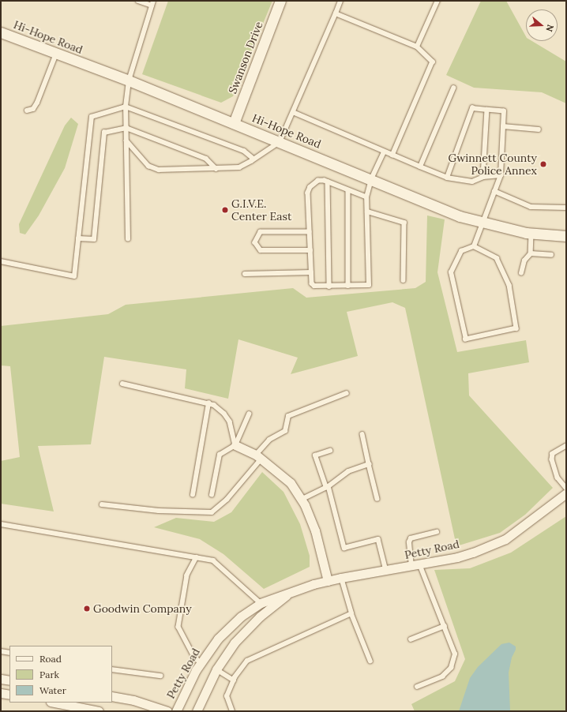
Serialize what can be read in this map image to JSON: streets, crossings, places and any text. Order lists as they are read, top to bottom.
{
  "streets": {
    "street": ["Hi-Hope Road", "Swanson Drive", "Petty Road"]
  },
  "crossings": [
    ["Hi-Hope Road", "Swanson Drive"]
  ],
  "places": ["Gwinnett County Police Annex", "G.I.V.E. Center East", "Goodwin Company"],
  "legend": ["Road", "Park", "Water"],
  "north": "right"
}
